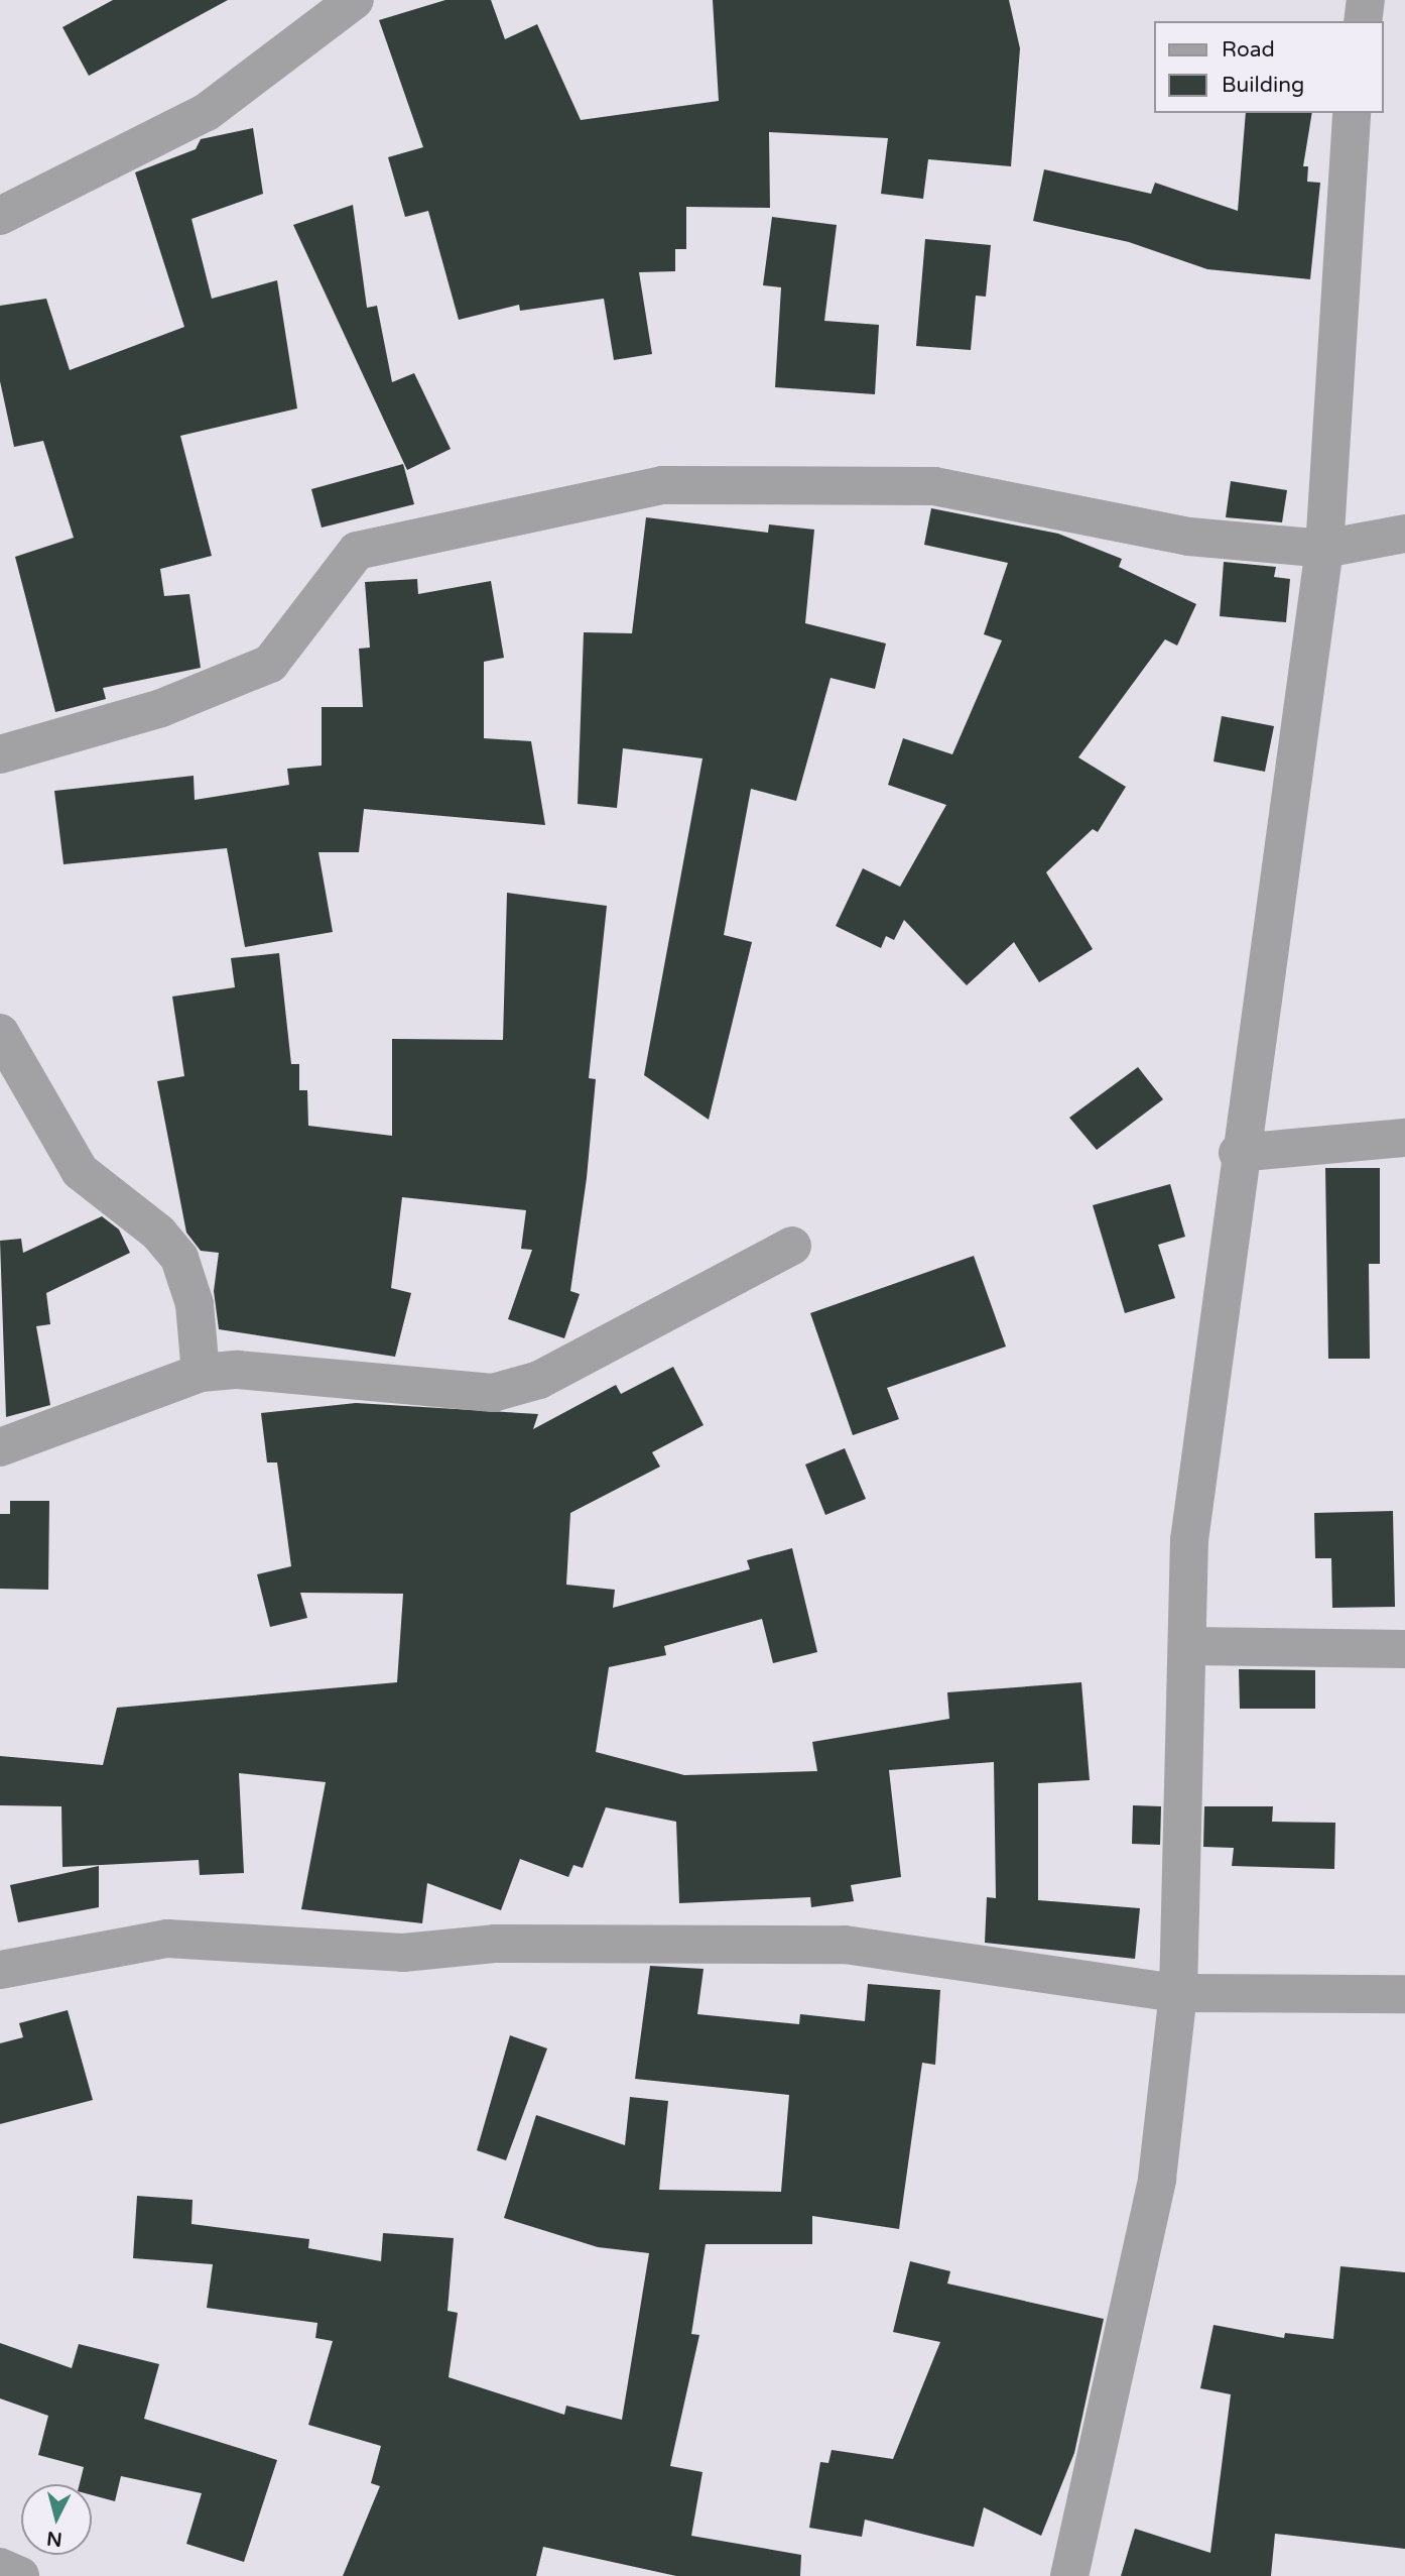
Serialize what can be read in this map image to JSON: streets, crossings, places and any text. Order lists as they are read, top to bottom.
{
  "legend": ["Road", "Building"],
  "north": "bottom"
}
